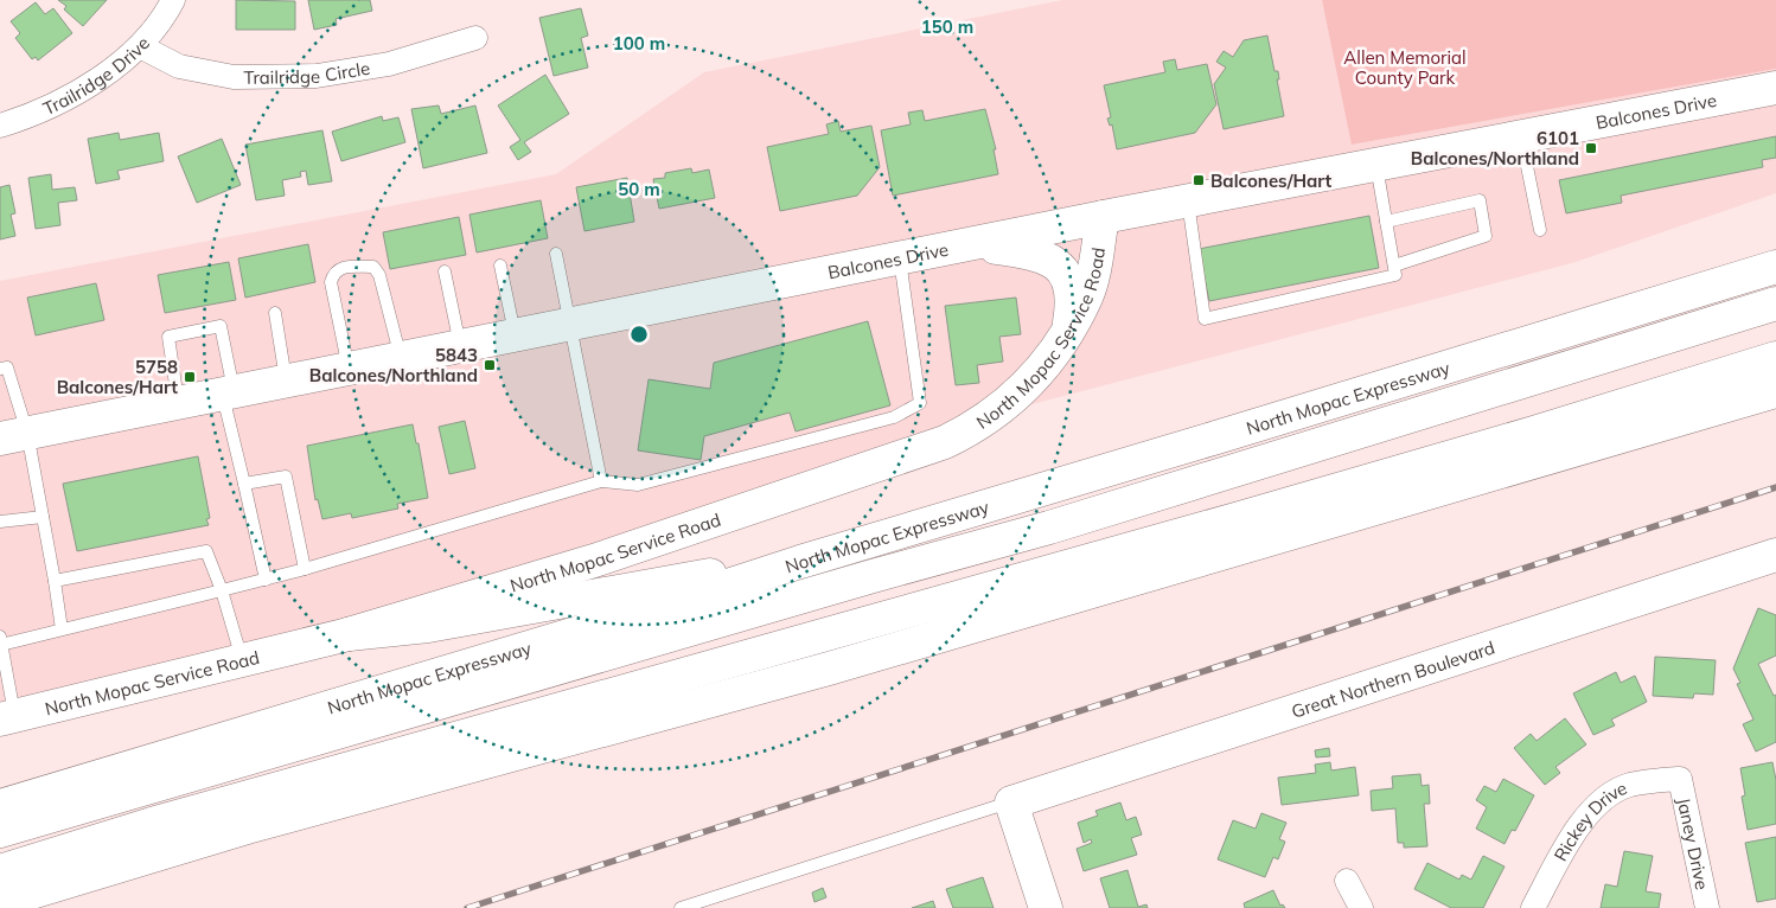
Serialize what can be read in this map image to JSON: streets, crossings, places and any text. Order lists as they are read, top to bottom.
{
  "streets": {
    "main road": [
      "Balcones Drive",
      "North Mopac Service Road",
      "North Mopac Expressway",
      "Great Northern Boulevard"
    ],
    "street": [
      "Trailridge Circle",
      "Trailridge Drive",
      "Rickey Drive",
      "Janey Drive"
    ]
  },
  "crossings": [
    ["Trailridge Circle", "Trailridge Drive"],
    ["Balcones Drive", "North Mopac Service Road"],
    ["Rickey Drive", "Janey Drive"]
  ],
  "parks": ["Allen Memorial County Park"],
  "places": {
    "transit": [
      "6101 Balcones/Northland",
      "Balcones/Hart",
      "5843 Balcones/Northland",
      "5758 Balcones/Hart"
    ]
  },
  "rings": ["150 m", "100 m", "50 m"]
}
